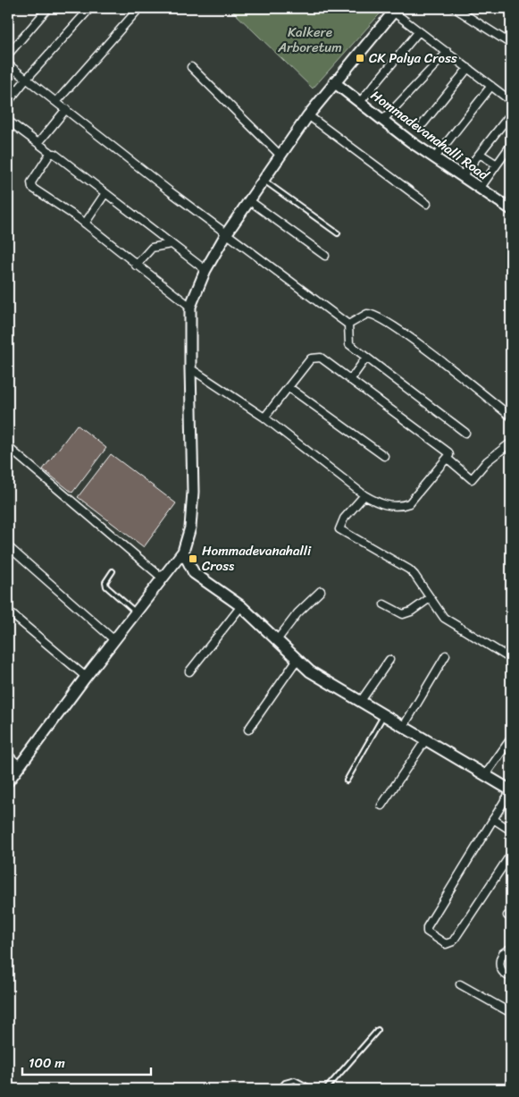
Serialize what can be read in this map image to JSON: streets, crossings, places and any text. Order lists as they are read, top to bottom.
{
  "streets": {
    "main road": ["Hommadevanahalli Road"]
  },
  "parks": ["Kalkere Arboretum"],
  "places": {
    "transit": ["CK Palya Cross", "Hommadevanahalli Cross"]
  },
  "scale_bar": "100 m"
}
